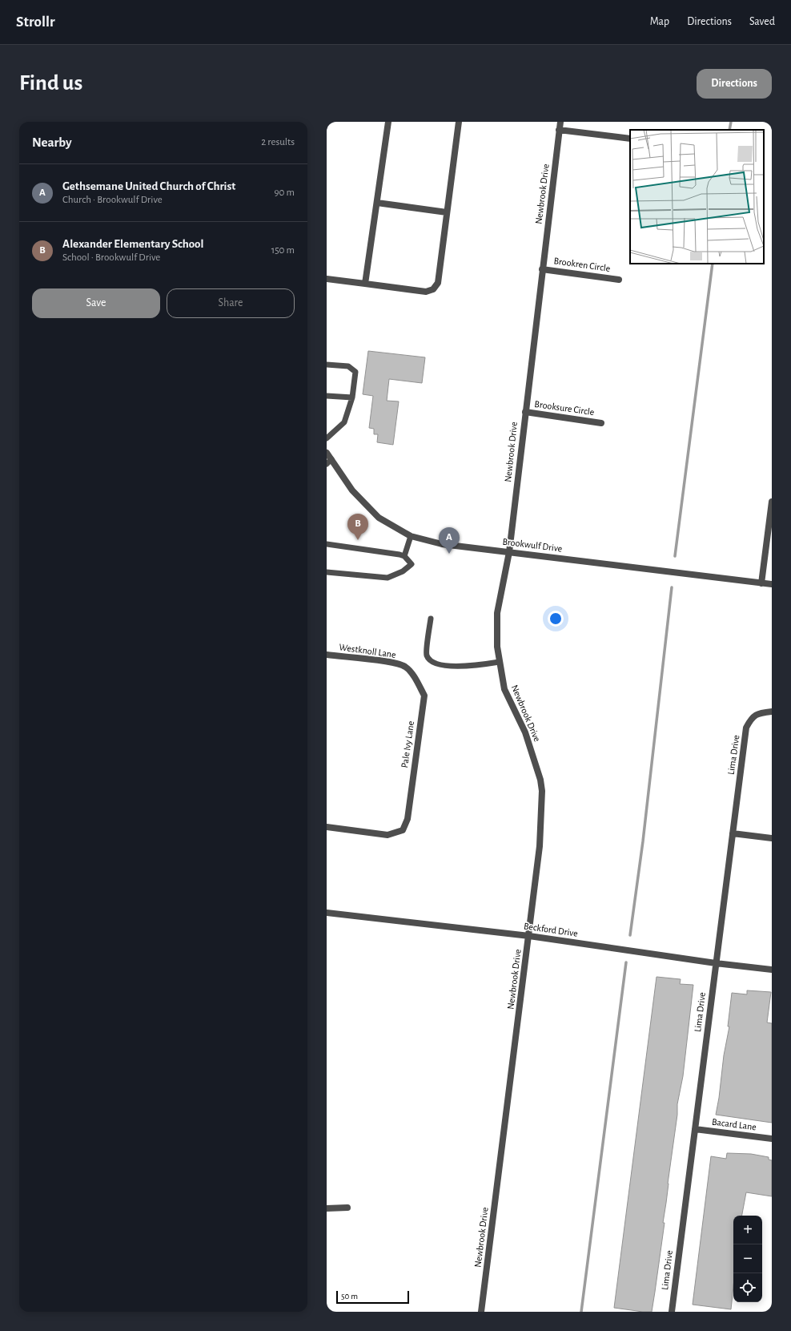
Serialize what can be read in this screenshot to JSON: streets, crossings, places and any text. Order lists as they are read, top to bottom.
{
  "streets": {
    "street": [
      "Newbrook Drive",
      "Brookren Circle",
      "Brooksure Circle",
      "Brookwulf Drive",
      "Westknoll Lane",
      "Pale Ivy Lane",
      "Lima Drive",
      "Beckford Drive",
      "Bacard Lane"
    ]
  },
  "crossings": [
    ["Newbrook Drive", "Brookren Circle"],
    ["Newbrook Drive", "Brooksure Circle"],
    ["Newbrook Drive", "Brookwulf Drive"],
    ["Newbrook Drive", "Beckford Drive"],
    ["Westknoll Lane", "Pale Ivy Lane"],
    ["Lima Drive", "Beckford Drive"],
    ["Lima Drive", "Bacard Lane"]
  ],
  "scale_bar": "50 m",
  "page": {
    "header": "Strollr",
    "nav": ["Map", "Directions", "Saved"],
    "buttons": [
      "Directions",
      ["Save", "Share"]
    ],
    "title": "Find us",
    "heading": ["Nearby", "2 results"],
    "list": [
      {
        "mark": "A",
        "name": "Gethsemane United Church of Christ",
        "note": "Church · Brookwulf Drive",
        "value": "90 m"
      },
      {
        "mark": "B",
        "name": "Alexander Elementary School",
        "note": "School · Brookwulf Drive",
        "value": "150 m"
      }
    ],
    "pins": ["B", "A"],
    "map_buttons": ["+", "−"],
    "scale": "50 m"
  }
}
